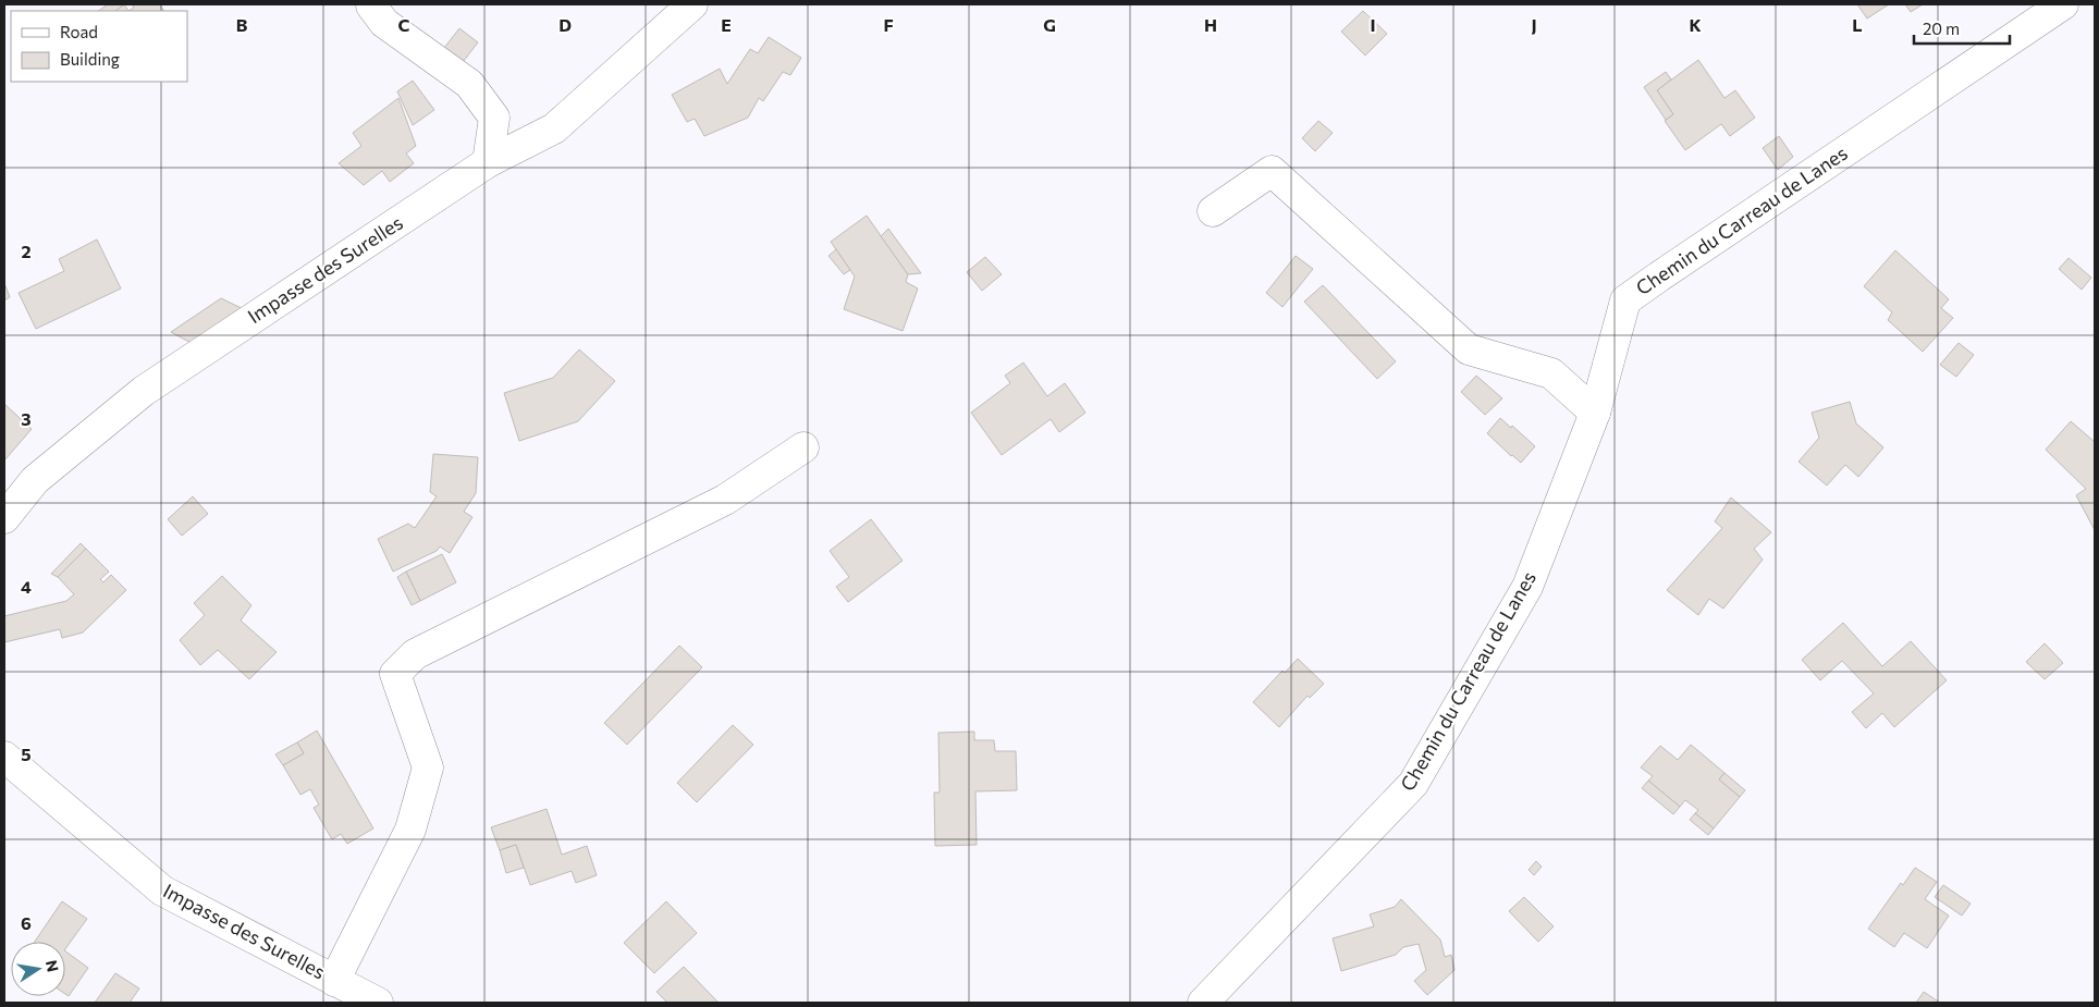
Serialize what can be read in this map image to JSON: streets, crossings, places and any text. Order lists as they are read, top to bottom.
{
  "streets": {
    "street": ["Chemin du Carreau de Lanes", "Impasse des Surelles"]
  },
  "legend": ["Road", "Building"],
  "scale_bar": "20 m",
  "north": "right",
  "grid": {
    "columns": [
      "B",
      "C",
      "D",
      "E",
      "F",
      "G",
      "H",
      "I",
      "J",
      "K",
      "L"
    ],
    "rows": [
      "2",
      "3",
      "4",
      "5",
      "6"
    ]
  }
}
